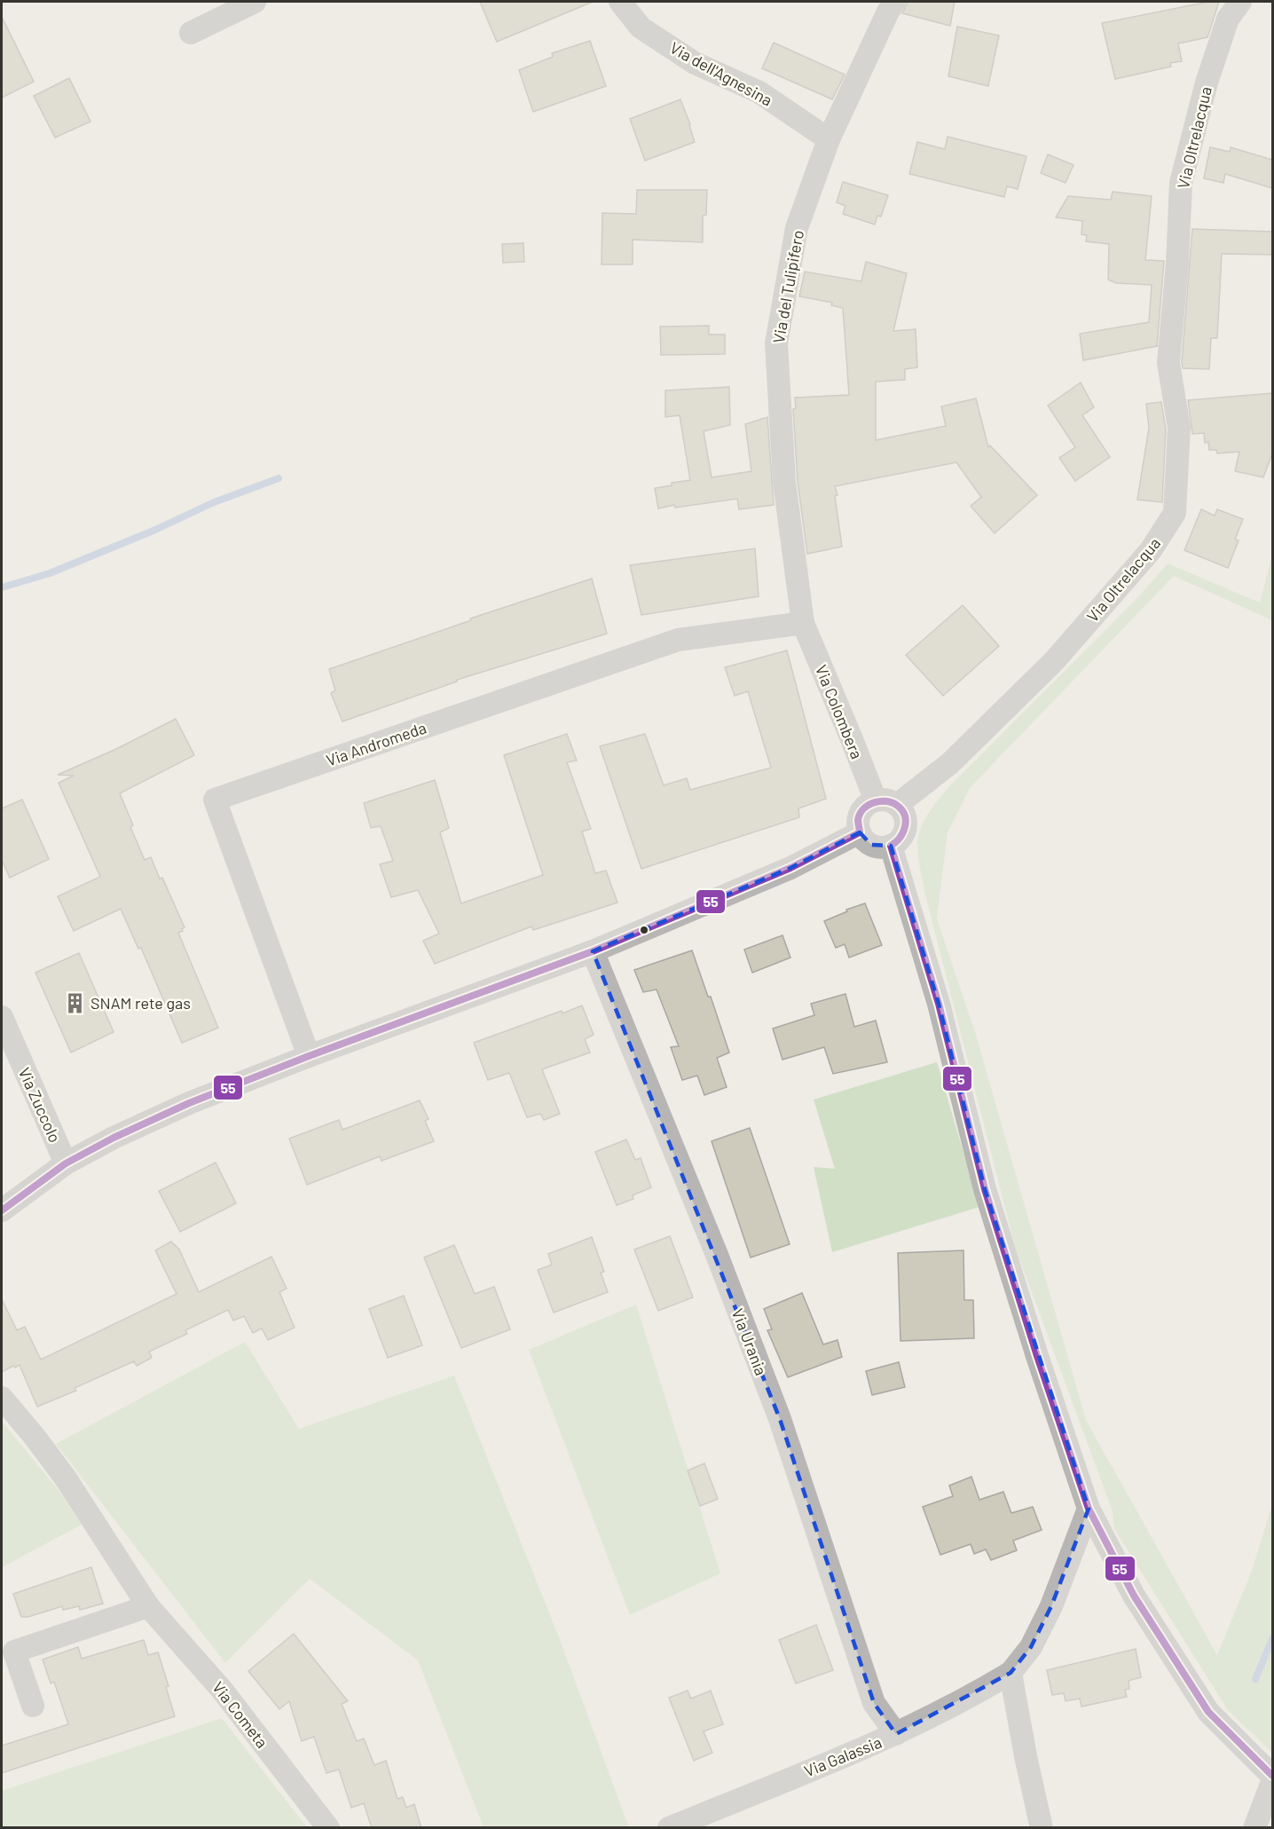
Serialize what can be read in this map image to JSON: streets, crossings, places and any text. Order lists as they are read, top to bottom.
{
  "streets": {
    "street": [
      "Via dell'Agnesina",
      "Via Oltrelacqua",
      "Via del Tulipifero",
      "Via Colombera",
      "Via Andromeda",
      "Via Zuccolo",
      "Via Urania",
      "Via Cometa",
      "Via Galassia"
    ]
  },
  "crossings": [
    ["Via dell'Agnesina", "Via del Tulipifero"],
    ["Via Oltrelacqua", "Via Colombera"],
    ["Via Oltrelacqua", "Via Zuccolo"],
    ["Via del Tulipifero", "Via Colombera"],
    ["Via del Tulipifero", "Via Andromeda"],
    ["Via Colombera", "Via Andromeda"],
    ["Via Colombera", "Via Zuccolo"],
    ["Via Andromeda", "Via Zuccolo"],
    ["Via Zuccolo", "Via Urania"],
    ["Via Urania", "Via Galassia"]
  ],
  "places": {
    "building": ["SNAM rete gas"]
  },
  "lines": ["transit line 55"]
}
